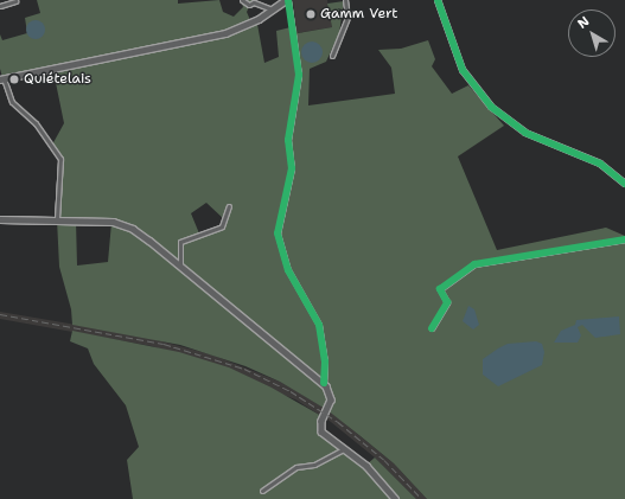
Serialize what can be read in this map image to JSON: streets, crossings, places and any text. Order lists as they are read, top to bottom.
{
  "places": ["Gamm Vert", "Quiételais"],
  "north": "top left"
}
